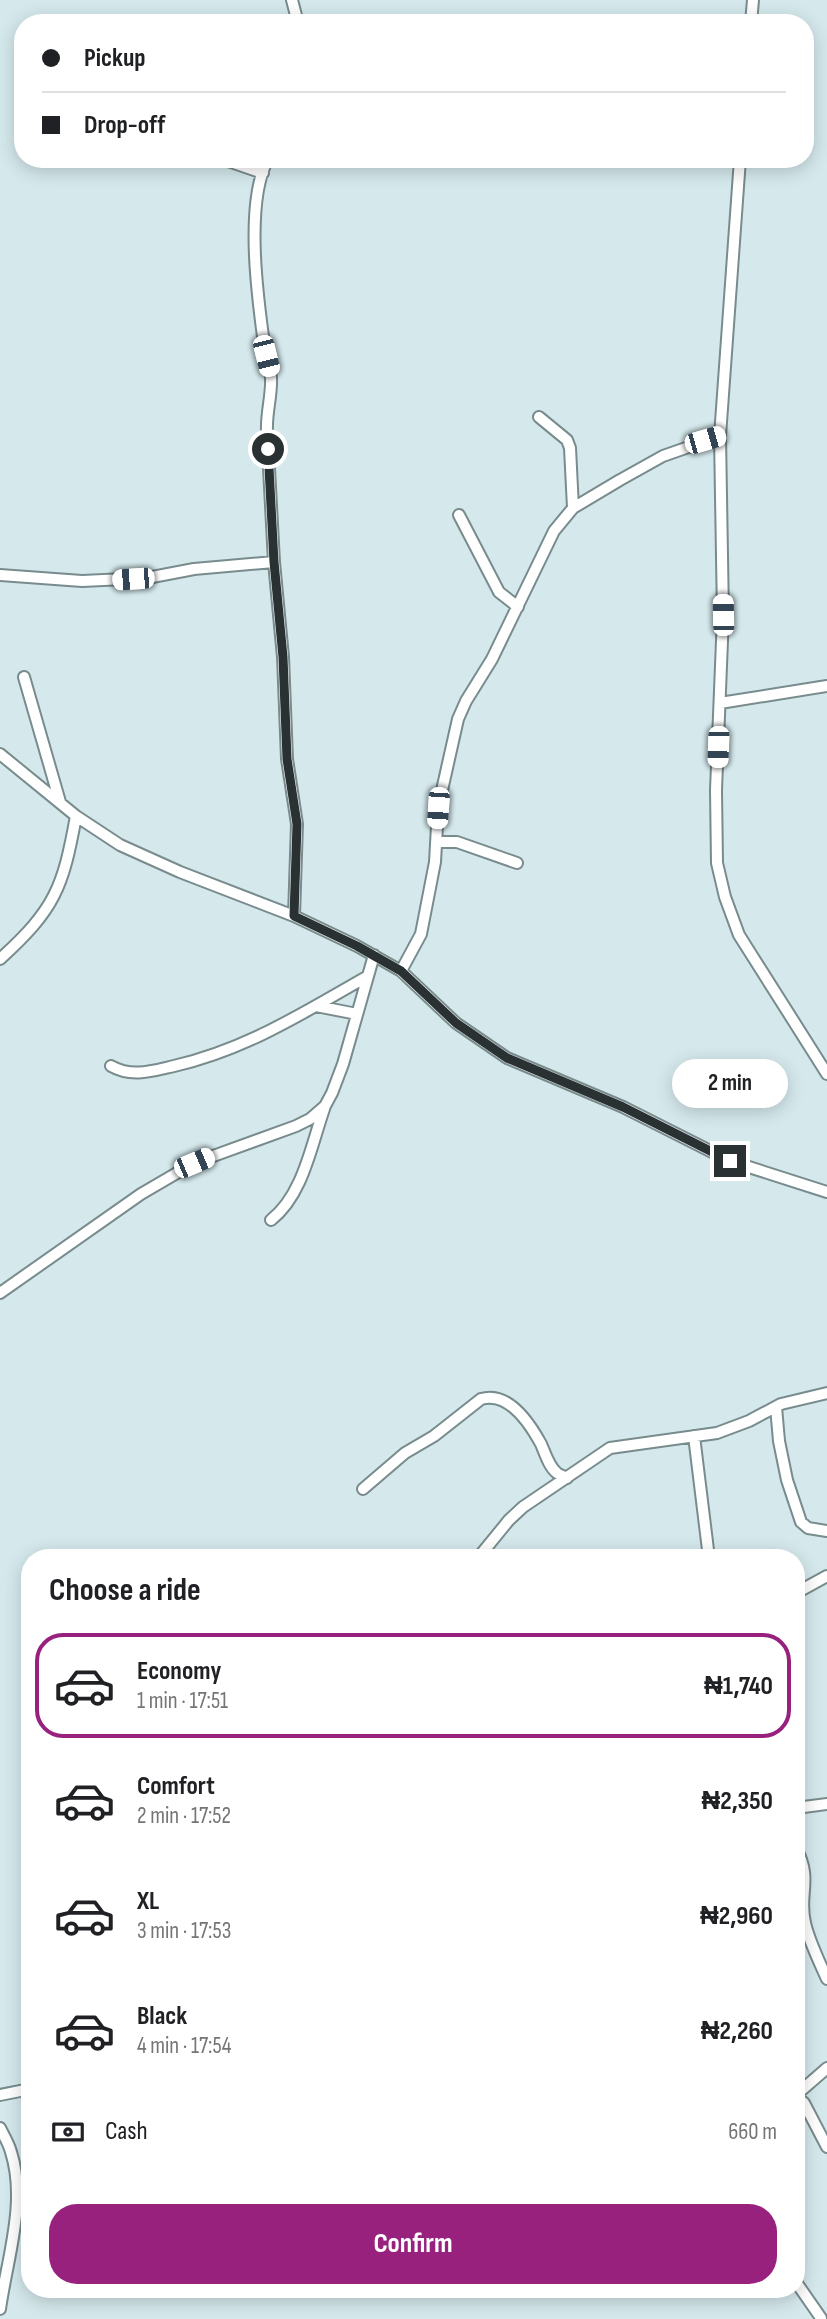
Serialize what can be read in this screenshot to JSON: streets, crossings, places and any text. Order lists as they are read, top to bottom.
{
  "page": {
    "banner": ["Pickup", "Drop-off"],
    "bubble": "2 min",
    "heading": "Choose a ride",
    "list": [
      {
        "name": "Economy",
        "note": "1 min · 17:51",
        "value": "₦1,740"
      },
      {
        "name": "Comfort",
        "note": "2 min · 17:52",
        "value": "₦2,350"
      },
      {
        "name": "XL",
        "note": "3 min · 17:53",
        "value": "₦2,960"
      },
      {
        "name": "Black",
        "note": "4 min · 17:54",
        "value": "₦2,260"
      }
    ],
    "pay": ["Cash", "660 m"],
    "buttons": "Confirm"
  }
}
